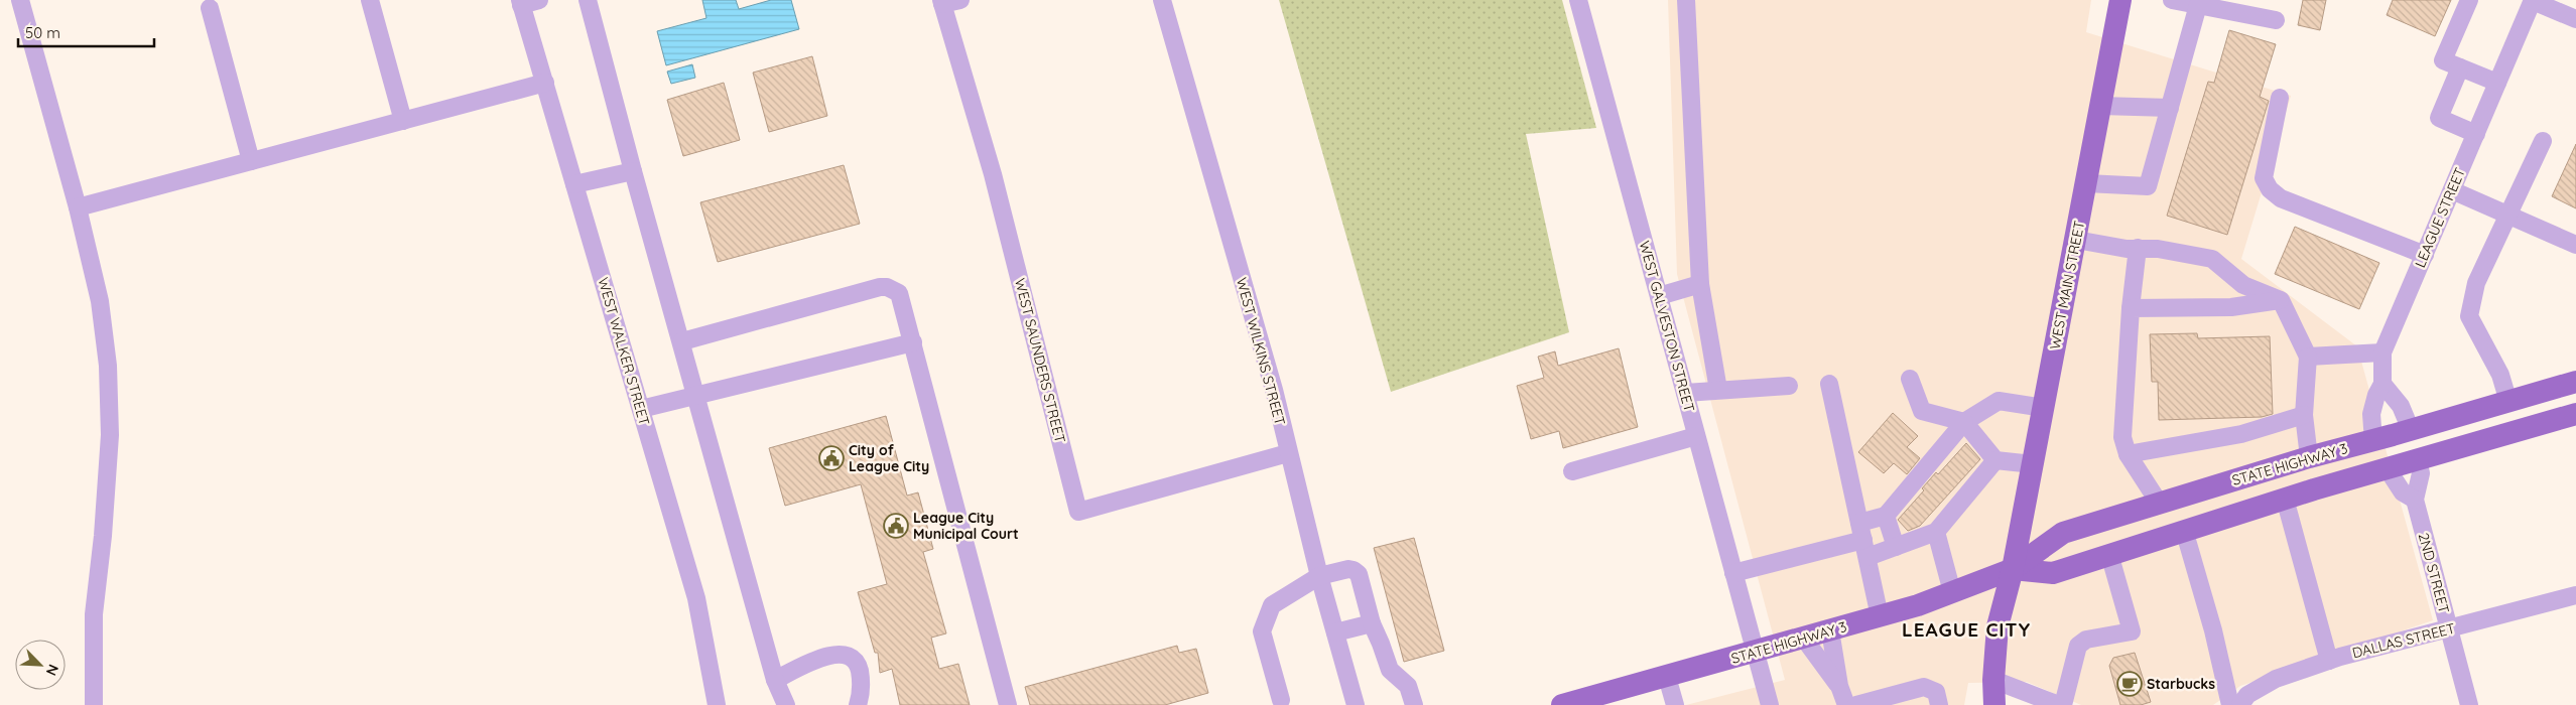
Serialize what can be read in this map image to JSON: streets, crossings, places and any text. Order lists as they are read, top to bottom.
{
  "streets": {
    "main road": ["WEST MAIN STREET", "STATE HIGHWAY 3"],
    "street": [
      "LEAGUE STREET",
      "WEST GALVESTON STREET",
      "WEST WALKER STREET",
      "WEST WILKINS STREET",
      "WEST SAUNDERS STREET",
      "2ND STREET",
      "DALLAS STREET"
    ]
  },
  "crossings": [
    ["LEAGUE STREET", "STATE HIGHWAY 3"],
    ["WEST MAIN STREET", "STATE HIGHWAY 3"],
    ["WEST GALVESTON STREET", "STATE HIGHWAY 3"],
    ["WEST WILKINS STREET", "WEST SAUNDERS STREET"],
    ["STATE HIGHWAY 3", "2ND STREET"],
    ["2ND STREET", "DALLAS STREET"]
  ],
  "districts": ["LEAGUE CITY"],
  "places": {
    "public building": ["City of League City", "League City Municipal Court"],
    "cafe": ["Starbucks"]
  },
  "scale_bar": "50 m",
  "north": "bottom right"
}
